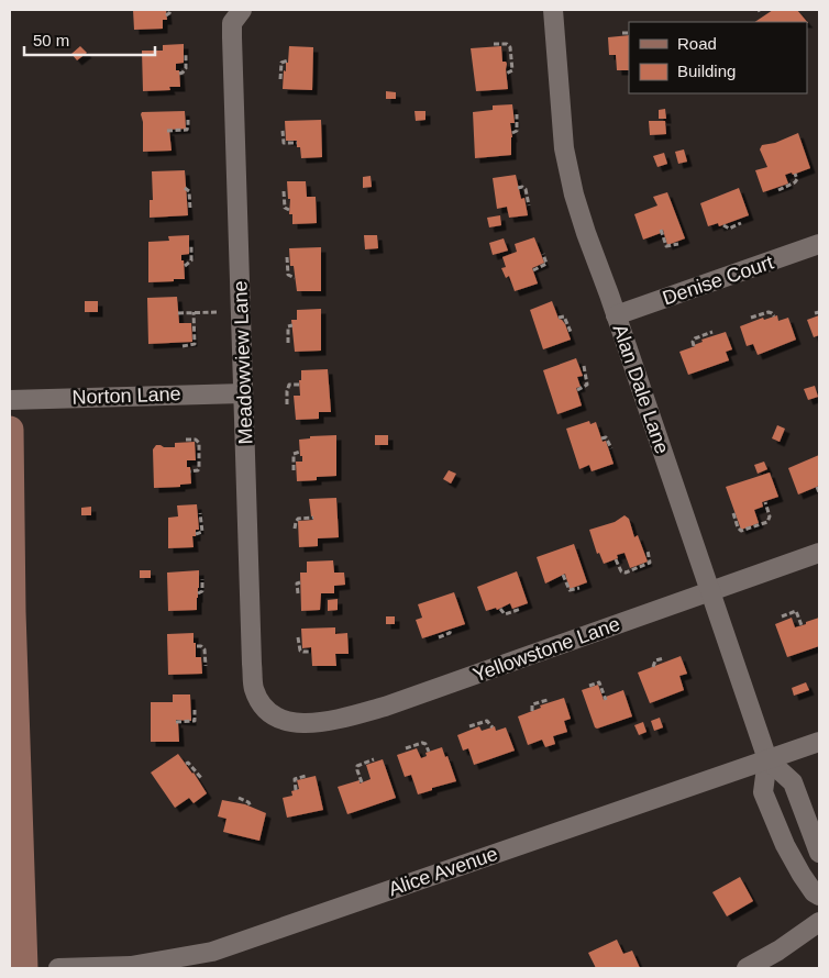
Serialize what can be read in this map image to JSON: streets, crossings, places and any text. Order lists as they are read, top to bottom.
{
  "streets": {
    "street": [
      "Denise Court",
      "Meadowview Lane",
      "Alan Dale Lane",
      "Norton Lane",
      "Yellowstone Lane",
      "Alice Avenue"
    ]
  },
  "crossings": [
    ["Denise Court", "Alan Dale Lane"],
    ["Meadowview Lane", "Norton Lane"],
    ["Meadowview Lane", "Yellowstone Lane"],
    ["Alan Dale Lane", "Yellowstone Lane"],
    ["Alan Dale Lane", "Alice Avenue"]
  ],
  "legend": ["Road", "Building"],
  "scale_bar": "50 m"
}
